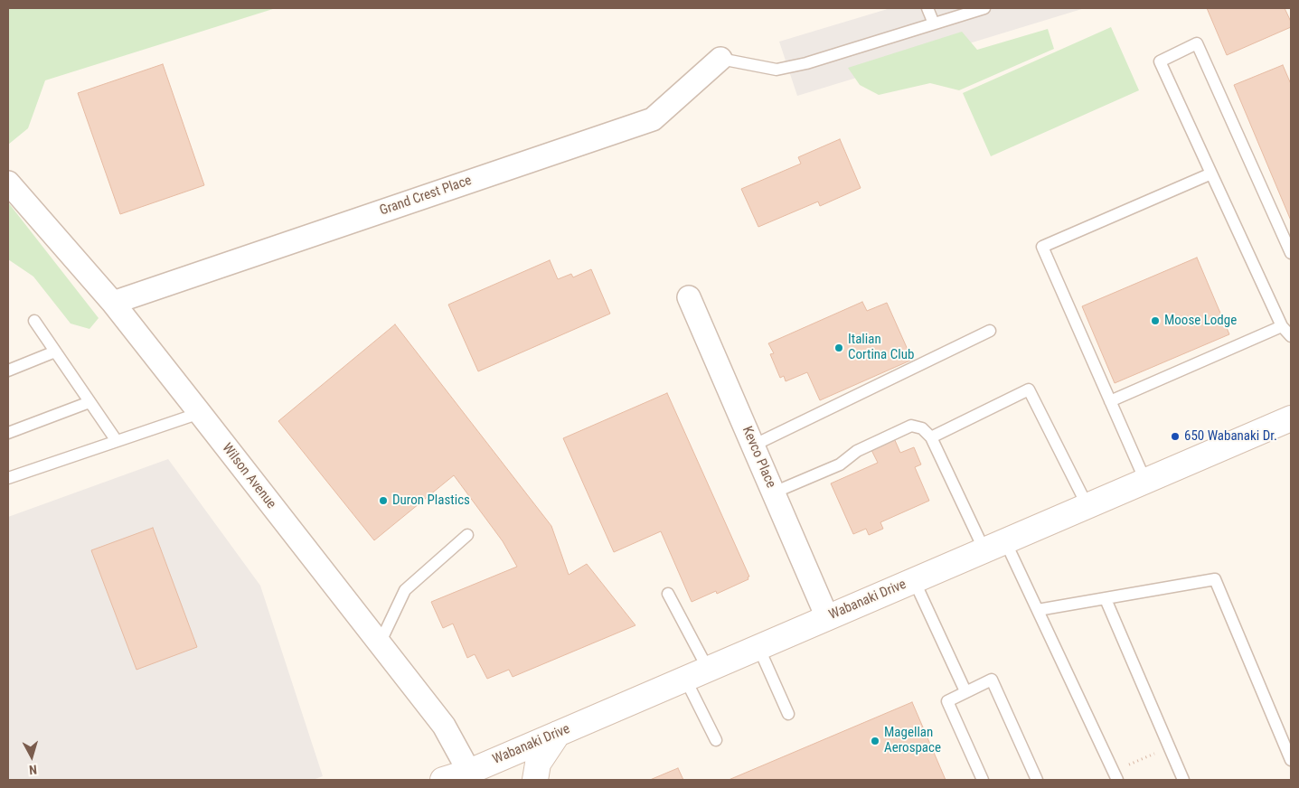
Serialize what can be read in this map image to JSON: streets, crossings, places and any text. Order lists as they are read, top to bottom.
{
  "streets": {
    "street": [
      "Grand Crest Place",
      "Kevco Place",
      "Wilson Avenue",
      "Wabanaki Drive"
    ]
  },
  "crossings": [
    ["Grand Crest Place", "Wilson Avenue"],
    ["Kevco Place", "Wabanaki Drive"],
    ["Wilson Avenue", "Wabanaki Drive"]
  ],
  "places": [
    "Moose Lodge",
    "Italian Cortina Club",
    "650 Wabanaki Dr.",
    "Duron Plastics",
    "Magellan Aerospace"
  ],
  "north": "bottom"
}
